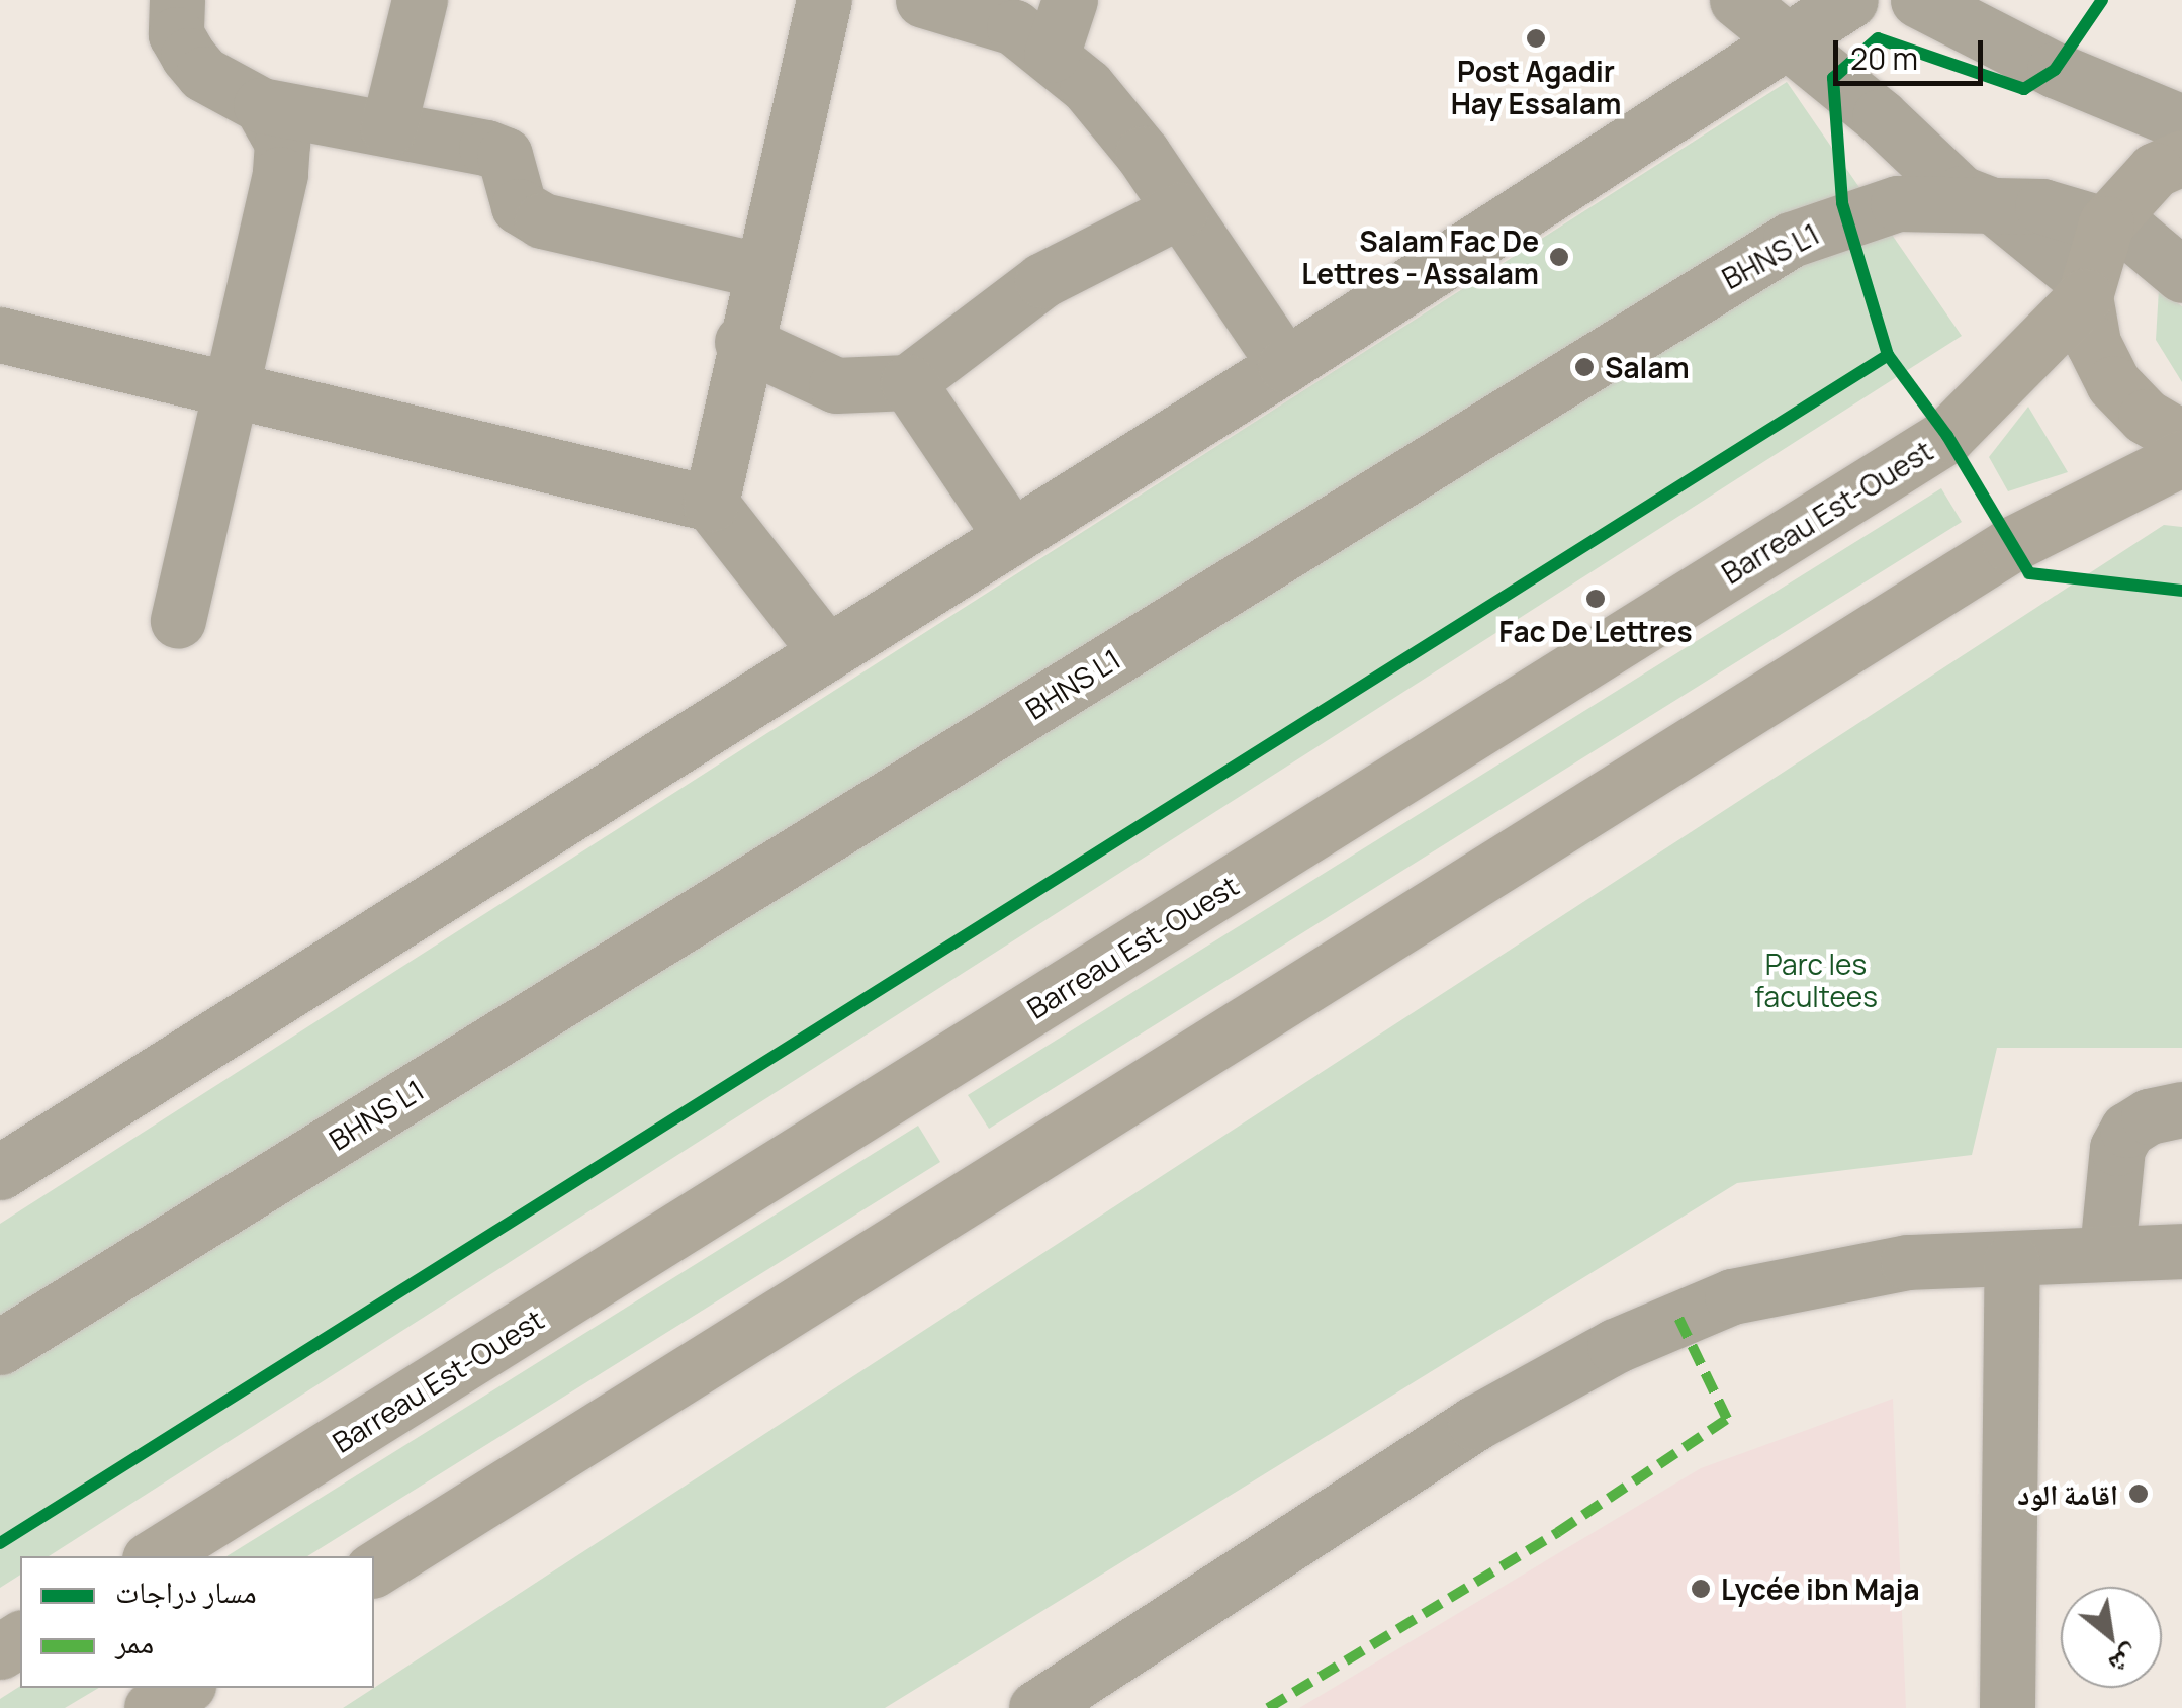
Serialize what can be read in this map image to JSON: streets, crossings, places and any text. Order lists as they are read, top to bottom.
{
  "streets": {
    "main road": ["Barreau Est-Ouest"],
    "street": ["BHNS L1"]
  },
  "parks": ["Parc les facultees"],
  "places": [
    "Post Agadir Hay Essalam",
    "Salam Fac De Lettres - Assalam",
    "Salam",
    "Fac De Lettres",
    "اقامة الود",
    "Lycée ibn Maja"
  ],
  "legend": ["مسار دراجات", "ممر"],
  "scale_bar": "20 m",
  "north": "bottom right"
}
